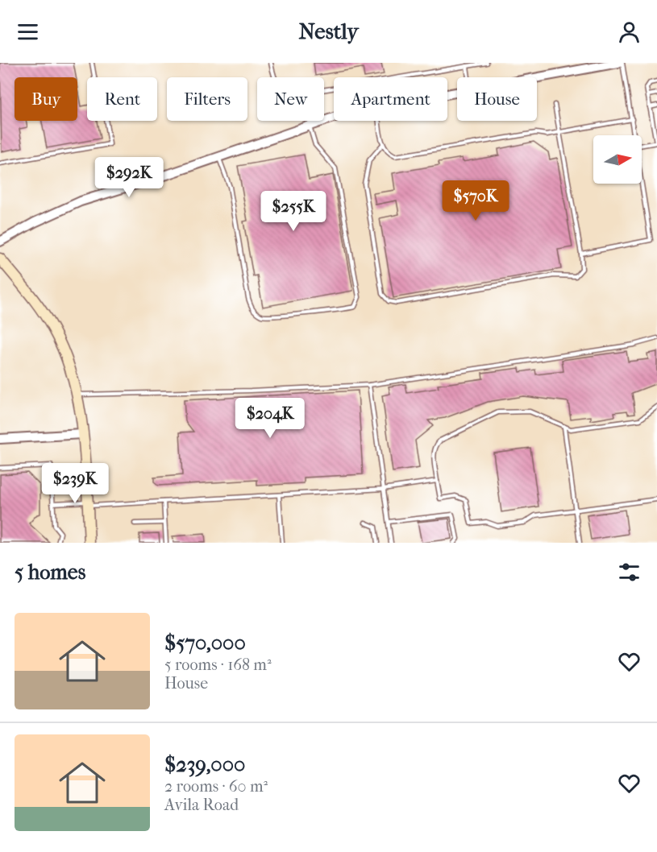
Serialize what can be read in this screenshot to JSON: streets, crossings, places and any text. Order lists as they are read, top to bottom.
{
  "north": "right",
  "page": {
    "header": "Nestly",
    "chip": [
      "Buy",
      "Rent",
      "Filters",
      "New",
      "Apartment",
      "House"
    ],
    "price": [
      "$292K",
      "$570K",
      "$255K",
      "$204K",
      "$239K"
    ],
    "heading": "5 homes",
    "list": [
      {
        "name": "$570,000",
        "note": "5 rooms · 168 m² · House"
      },
      {
        "name": "$239,000",
        "note": "2 rooms · 60 m² · Avila Road"
      }
    ]
  }
}
